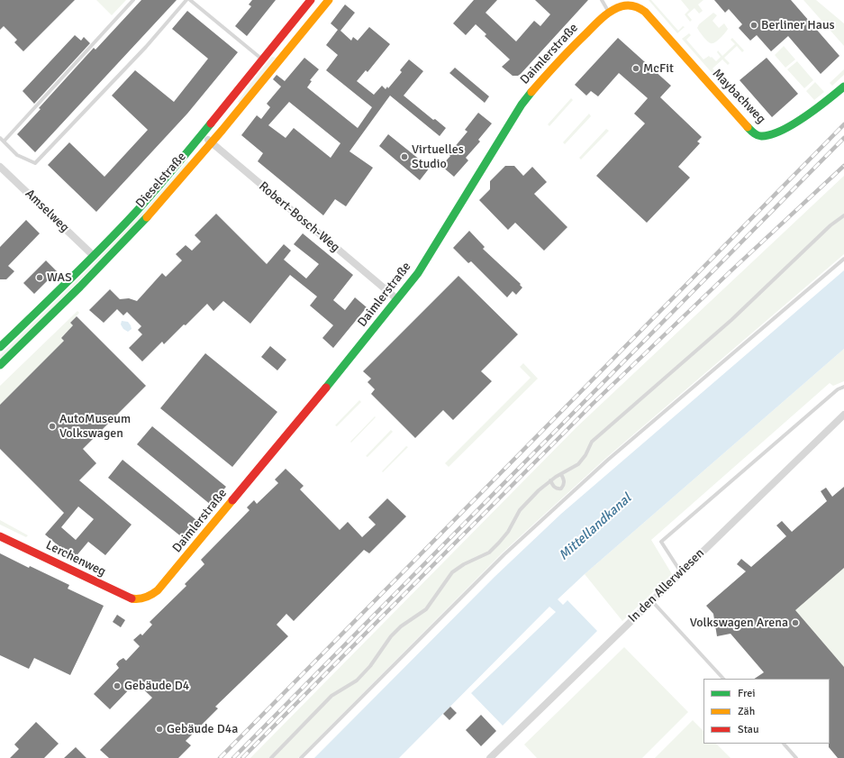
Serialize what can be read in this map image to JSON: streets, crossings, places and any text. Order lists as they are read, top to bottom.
{
  "streets": {
    "street": [
      "Daimlerstraße",
      "Maybachweg",
      "Dieselstraße",
      "Amselweg",
      "Robert-Bosch-Weg",
      "Lerchenweg",
      "In den Allerwiesen"
    ]
  },
  "crossings": [
    ["Daimlerstraße", "Maybachweg"],
    ["Daimlerstraße", "Robert-Bosch-Weg"],
    ["Daimlerstraße", "Lerchenweg"],
    ["Dieselstraße", "Amselweg"],
    ["Dieselstraße", "Robert-Bosch-Weg"]
  ],
  "water": ["Mittellandkanal"],
  "places": [
    "Berliner Haus",
    "McFit",
    "Virtuelles Studio",
    "WAS",
    "AutoMuseum Volkswagen",
    "Volkswagen Arena",
    "Gebäude D4",
    "Gebäude D4a"
  ],
  "legend": ["Frei", "Zäh", "Stau"]
}
